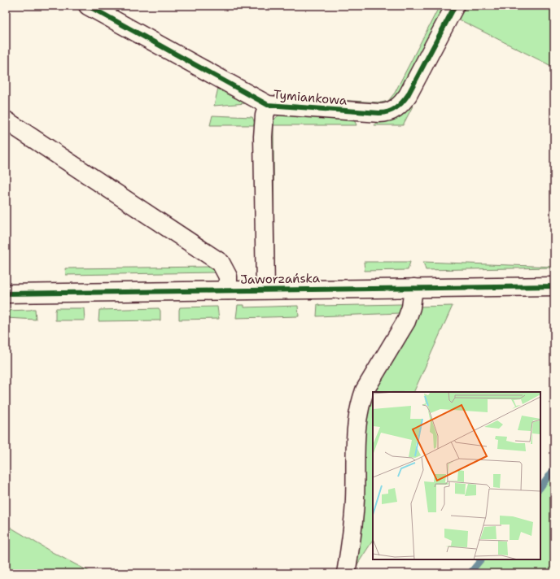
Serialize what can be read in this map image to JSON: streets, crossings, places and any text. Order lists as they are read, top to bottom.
{
  "streets": {
    "street": ["Tymiankowa", "Jaworzańska"]
  },
  "crossings": [
    ["Tymiankowa", "Jaworzańska"]
  ]
}
